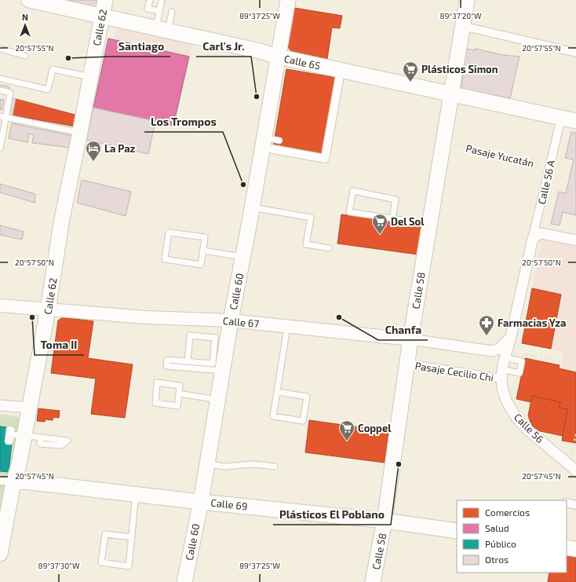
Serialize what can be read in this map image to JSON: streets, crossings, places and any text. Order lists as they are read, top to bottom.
{
  "streets": {
    "main road": [
      "Calle 62",
      "Calle 65",
      "Calle 58",
      "Calle 60",
      "Calle 69"
    ],
    "street": [
      "Calle 56 A",
      "Calle 67",
      "Pasaje Cecilio Chi",
      "Calle 56"
    ],
    "path": ["Pasaje Yucatán"]
  },
  "crossings": [
    ["Calle 62", "Calle 65"],
    ["Calle 62", "Calle 67"],
    ["Calle 62", "Calle 69"],
    ["Calle 65", "Calle 58"],
    ["Calle 65", "Calle 60"],
    ["Pasaje Yucatán", "Calle 56 A"],
    ["Calle 56 A", "Calle 56"],
    ["Calle 58", "Calle 67"],
    ["Calle 58", "Pasaje Cecilio Chi"],
    ["Calle 58", "Calle 69"],
    ["Calle 60", "Calle 67"],
    ["Calle 60", "Calle 69"],
    ["Calle 67", "Calle 56"],
    ["Pasaje Cecilio Chi", "Calle 56"]
  ],
  "places": {
    "other": [
      "Santiago",
      "Carl's Jr.",
      "Los Trompos",
      "Toma II",
      "Chanfa",
      "Plásticos El Poblano"
    ],
    "supermarket": ["Plásticos Simon", "Del Sol", "Coppel"],
    "hotel": ["La Paz"],
    "pharmacy": ["Farmacias Yza"]
  },
  "legend": [
    "Comercios",
    "Salud",
    "Público",
    "Otros"
  ],
  "north": "top",
  "coordinates": [
    "89°37'25\"W",
    "89°37'20\"W",
    "20°57'55\"N",
    "20°57'50\"N",
    "20°57'45\"N",
    "89°37'30\"W"
  ]
}
